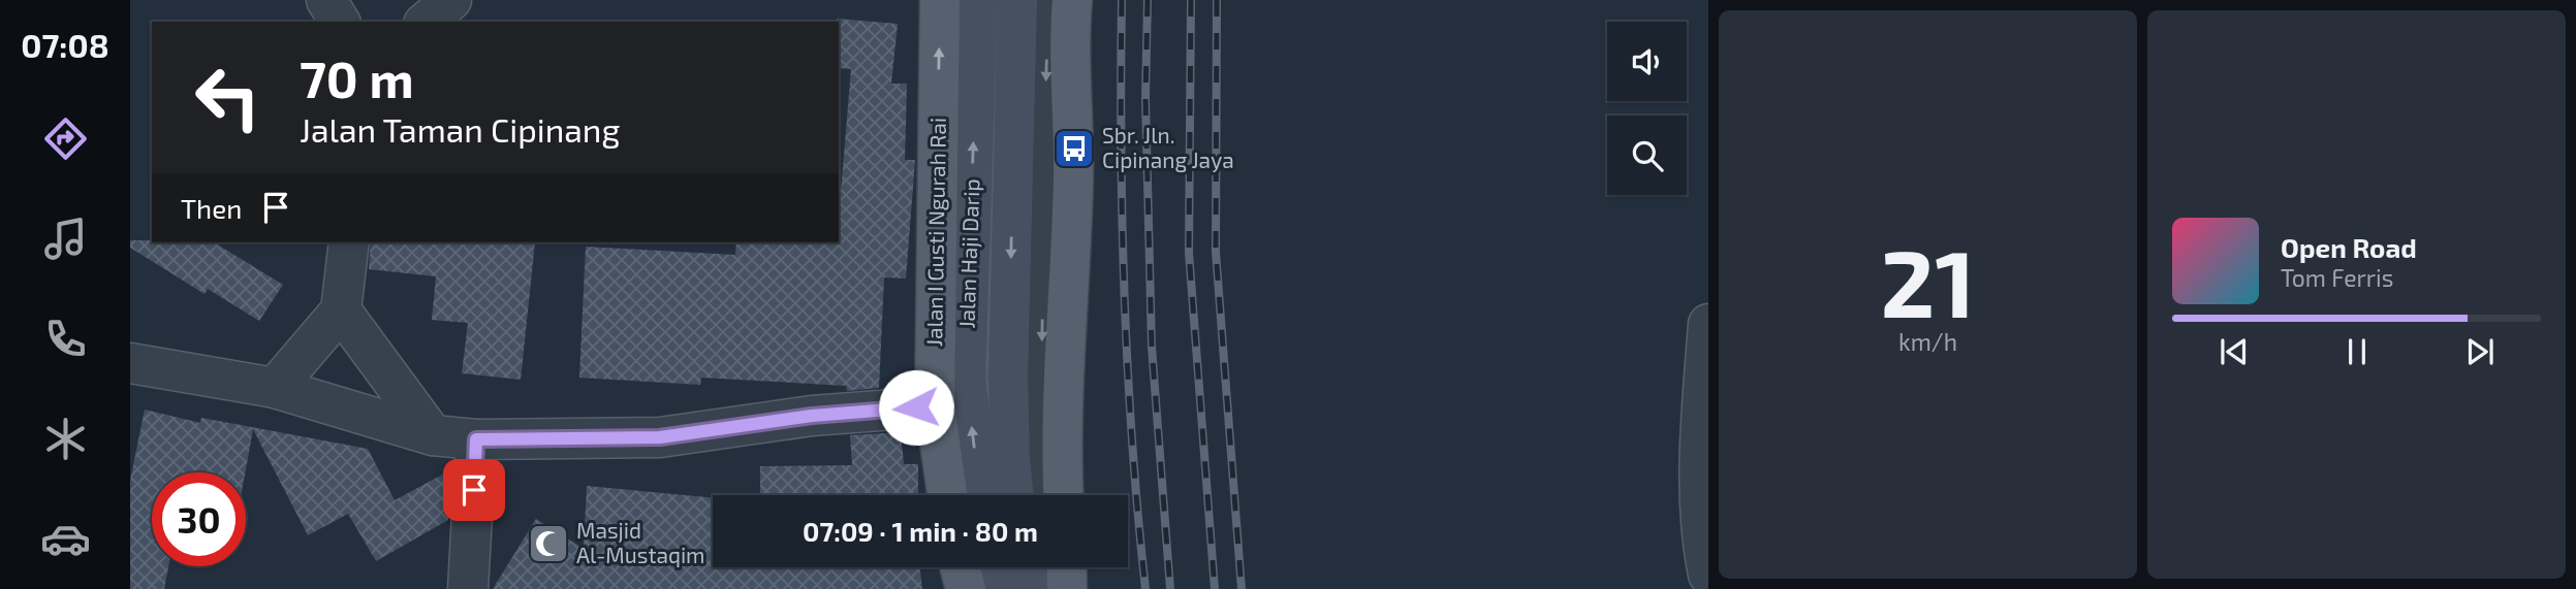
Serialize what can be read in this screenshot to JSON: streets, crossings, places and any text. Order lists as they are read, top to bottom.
{
  "streets": {
    "main road": ["Jalan I Gusti Ngurah Rai", "Jalan Haji Darip"]
  },
  "places": {
    "bus stop": ["Sbr. Jln. Cipinang Jaya"],
    "mosque": ["Masjid Al-Mustaqim"]
  },
  "page": {
    "tabs": "07:08",
    "tile": ["21", "km/h"],
    "turn": ["70 m", "Jalan Taman Cipinang"],
    "then": "Then",
    "song": ["Open Road", "Tom Ferris"],
    "limit": "30",
    "trip": "07:09 · 1 min · 80 m"
  }
}
